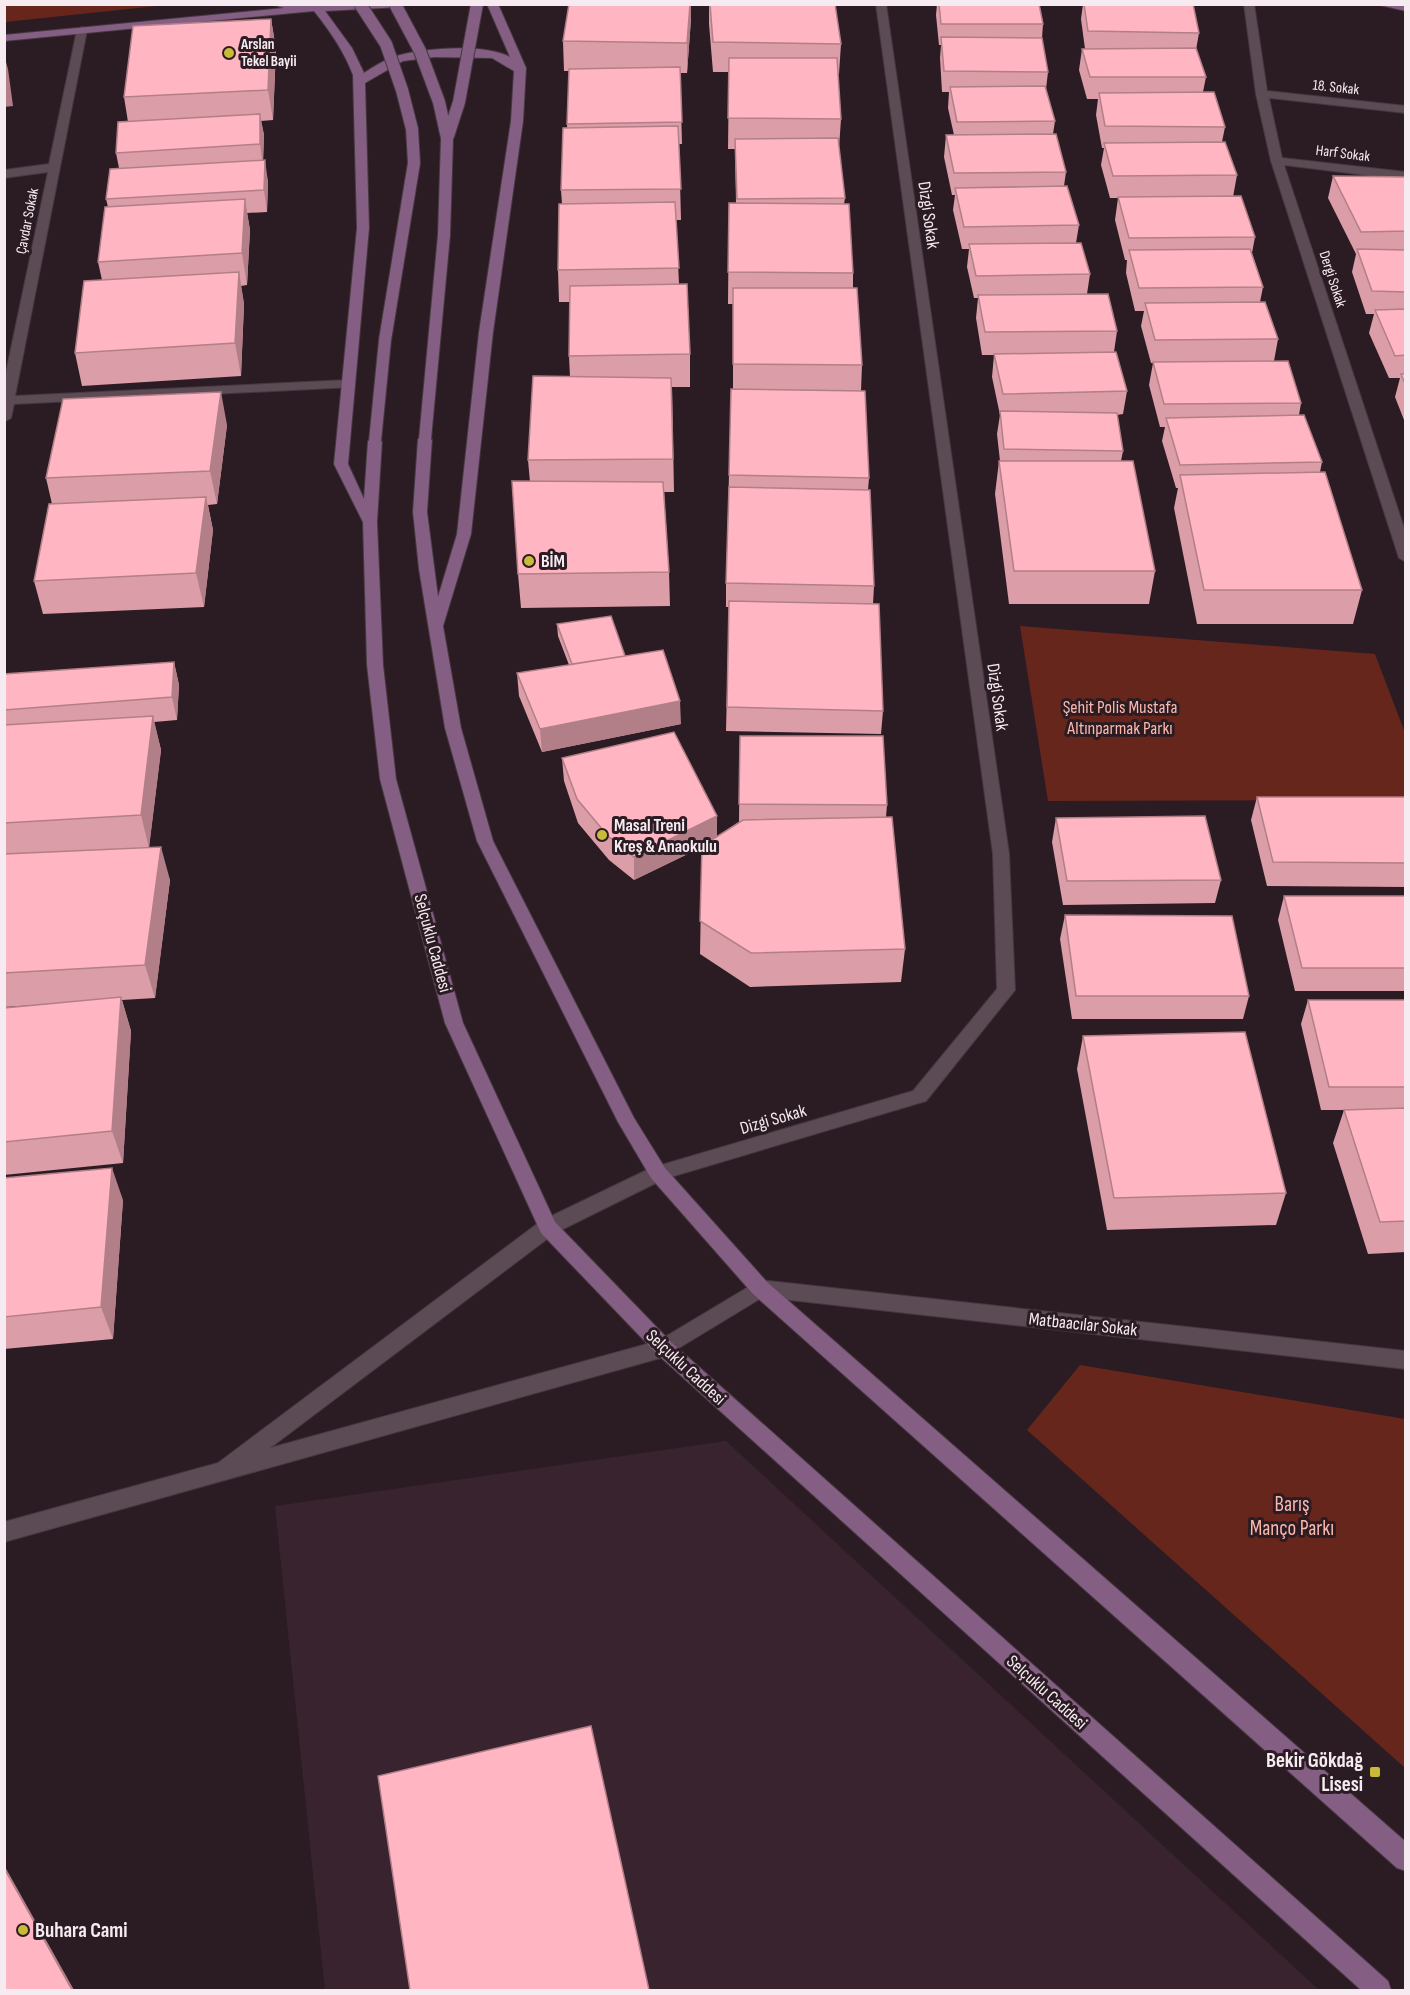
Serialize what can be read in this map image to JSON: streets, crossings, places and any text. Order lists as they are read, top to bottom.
{
  "streets": {
    "main road": ["Selçuklu Caddesi"],
    "street": [
      "18. Sokak",
      "Harf Sokak",
      "Dizgi Sokak",
      "Çavdar Sokak",
      "Dergi Sokak",
      "Matbaacılar Sokak"
    ]
  },
  "crossings": [
    ["18. Sokak", "Dergi Sokak"],
    ["Harf Sokak", "Dergi Sokak"],
    ["Dizgi Sokak", "Selçuklu Caddesi"]
  ],
  "parks": ["Şehit Polis Mustafa Altınparmak Parkı", "Barış Manço Parkı"],
  "places": {
    "other": [
      "Arslan Tekel Bayii",
      "BİM",
      "Masal Treni Kreş & Anaokulu",
      "Buhara Cami"
    ],
    "transit": ["Bekir Gökdağ Lisesi"]
  }
}
